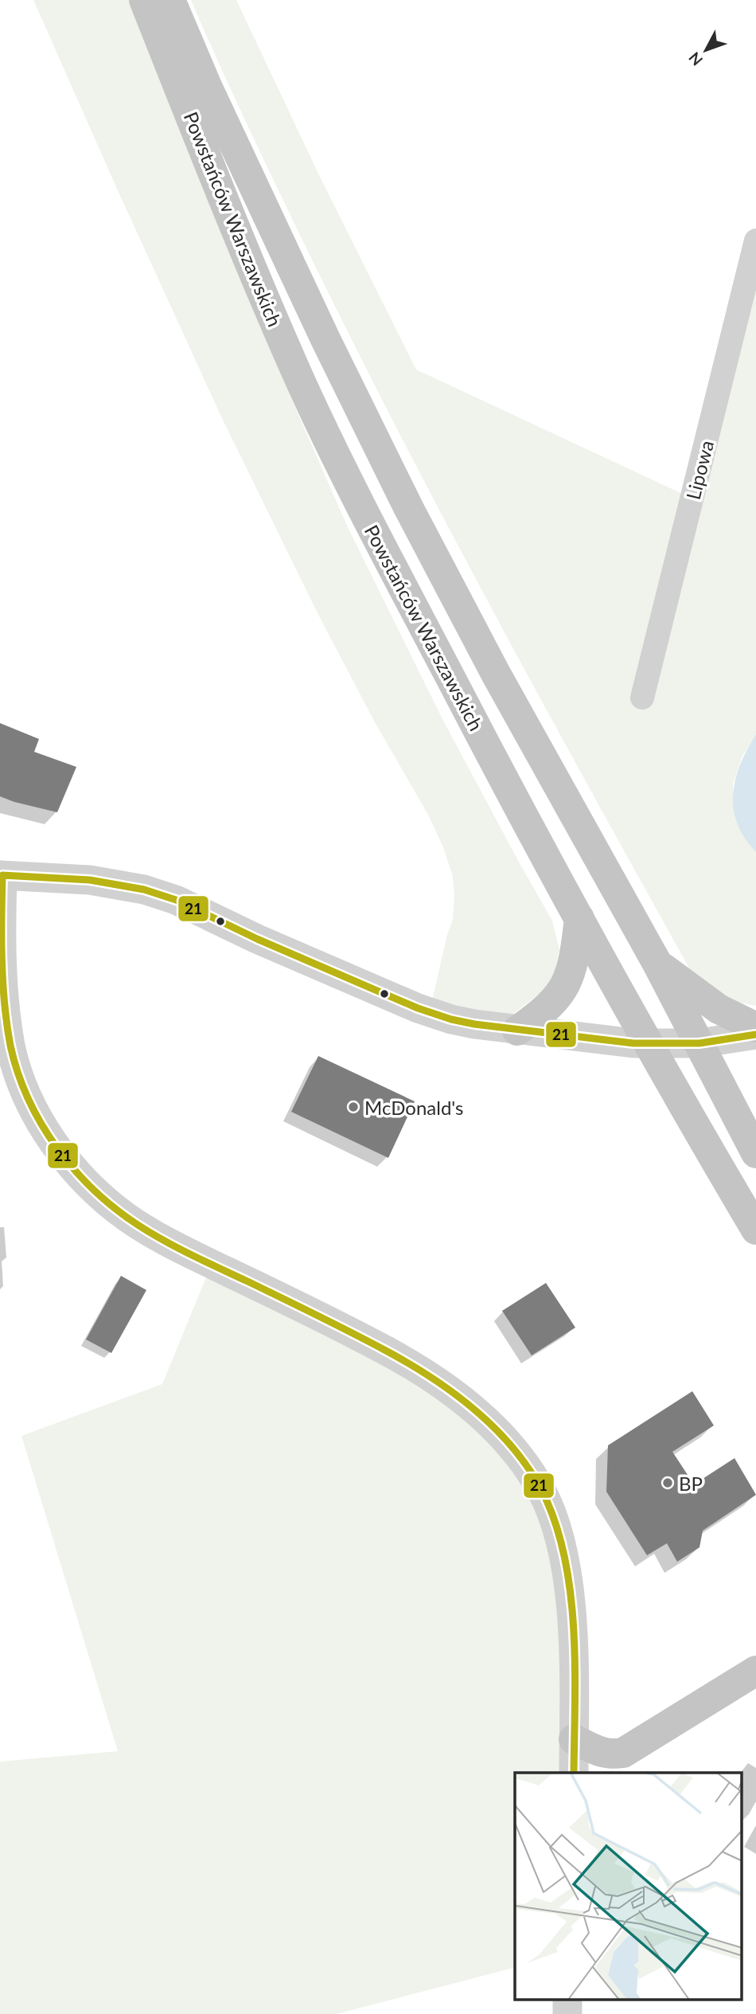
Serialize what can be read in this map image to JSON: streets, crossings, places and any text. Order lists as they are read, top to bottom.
{
  "streets": {
    "main road": ["Powstańców Warszawskich"],
    "street": ["Lipowa"]
  },
  "places": ["McDonald's", "BP"],
  "lines": ["transit line 21"],
  "north": "bottom left"
}
